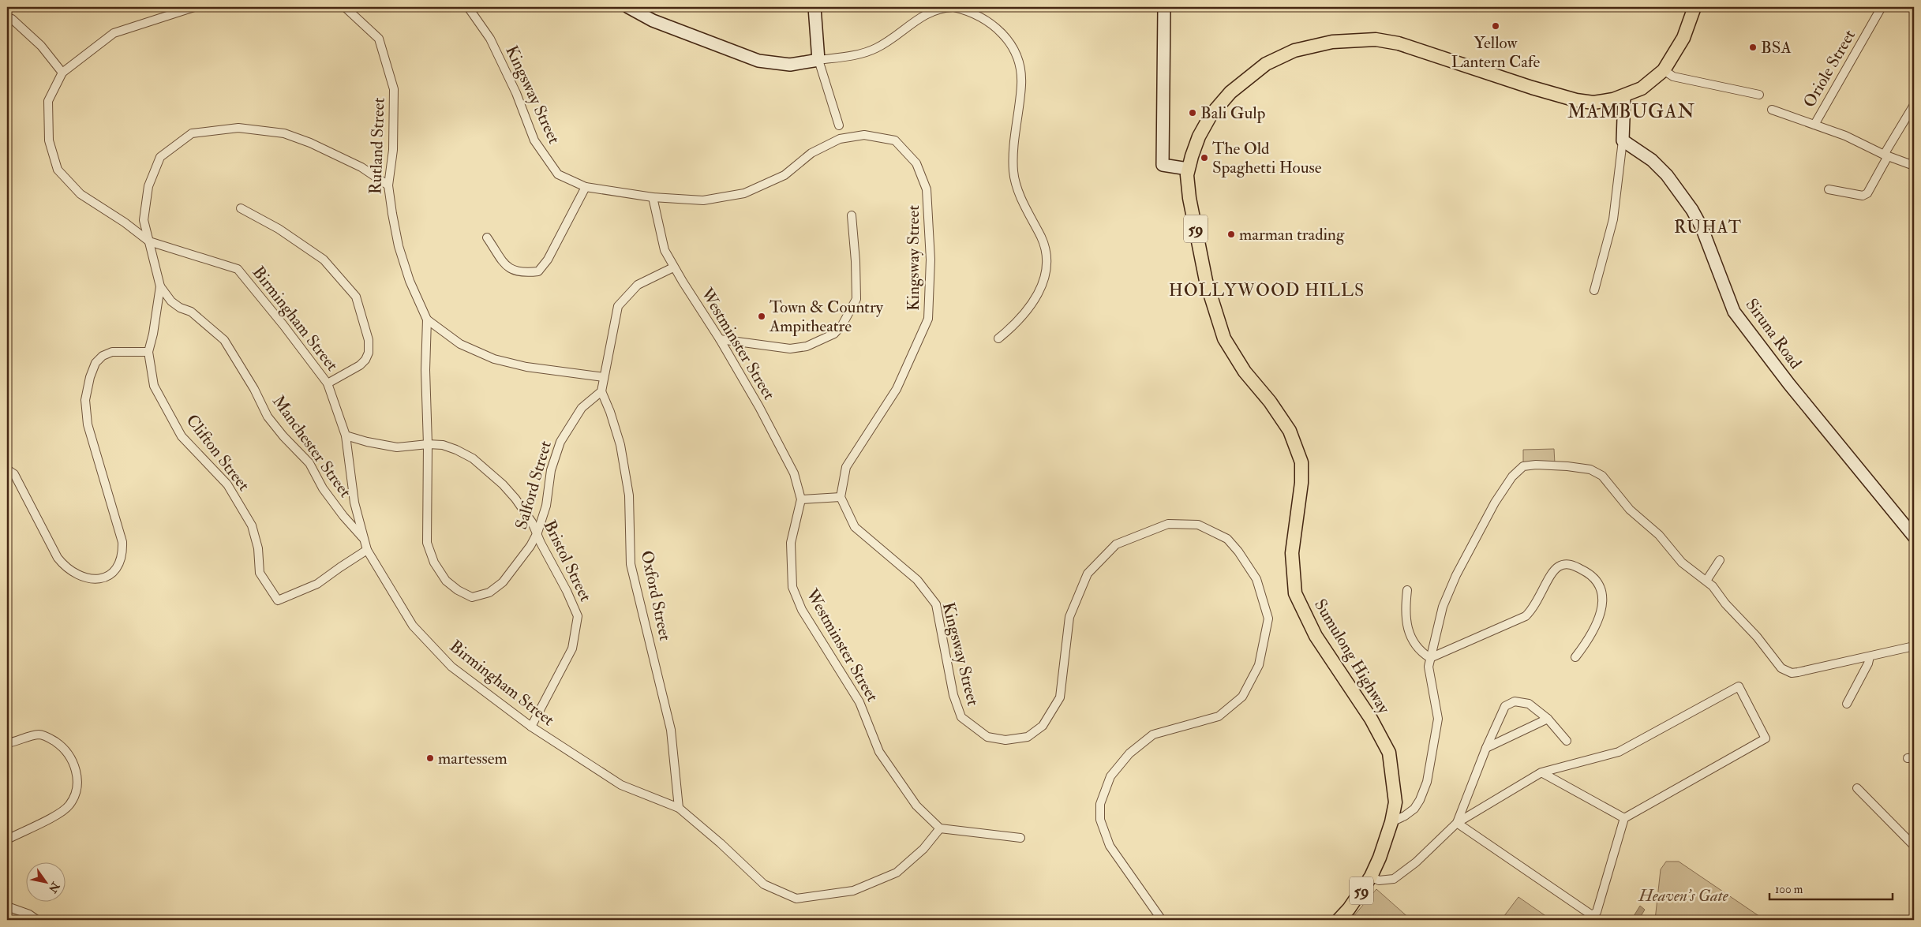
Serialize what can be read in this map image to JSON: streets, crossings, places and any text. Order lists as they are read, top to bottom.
{
  "streets": {
    "main road": ["59", "Sumulong Highway"],
    "street": [
      "Oriole Street",
      "Kingsway Street",
      "Rutland Street",
      "Birmingham Street",
      "Siruna Road",
      "Westminster Street",
      "Manchester Street",
      "Clifton Street",
      "Salford Street",
      "Bristol Street",
      "Oxford Street"
    ]
  },
  "crossings": [
    ["Kingsway Street", "Westminster Street"],
    ["Rutland Street", "Clifton Street"],
    ["Rutland Street", "Salford Street"],
    ["Birmingham Street", "Westminster Street"],
    ["Birmingham Street", "Manchester Street"],
    ["Birmingham Street", "Clifton Street"],
    ["Birmingham Street", "Bristol Street"],
    ["Birmingham Street", "Oxford Street"],
    ["Manchester Street", "Clifton Street"],
    ["Salford Street", "Bristol Street"],
    ["Salford Street", "Oxford Street"]
  ],
  "districts": ["MAMBUGAN", "RUHAT", "HOLLYWOOD HILLS"],
  "parks": ["Heaven's Gate"],
  "places": [
    "Yellow Lantern Cafe",
    "BSA",
    "Bali Gulp",
    "The Old Spaghetti House",
    "marman trading",
    "Town & Country Ampitheatre",
    "martessem"
  ],
  "scale_bar": "100 m",
  "north": "bottom right"
}
